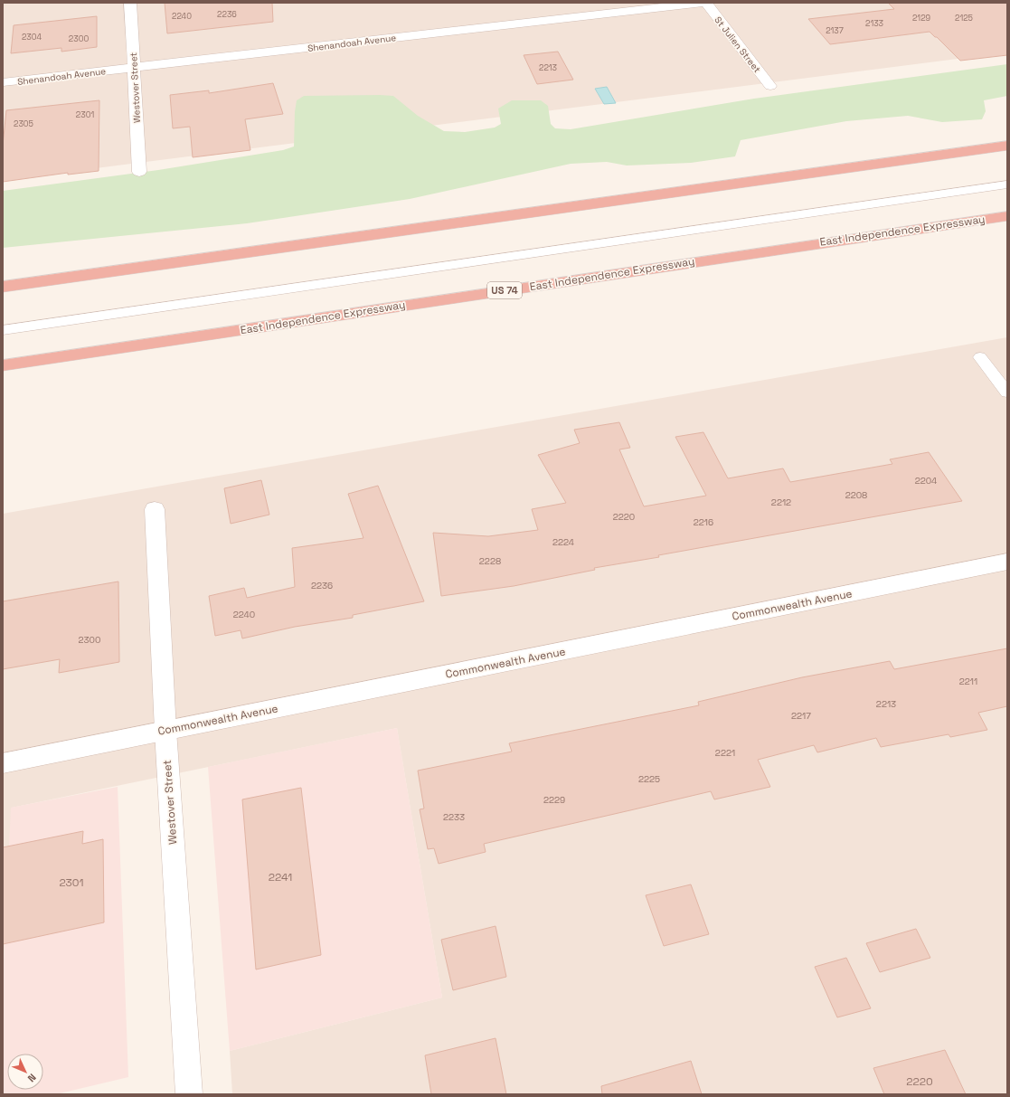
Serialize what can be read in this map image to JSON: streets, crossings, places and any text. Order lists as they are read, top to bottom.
{
  "streets": {
    "highway": ["East Independence Expressway", "US 74"],
    "street": [
      "Shenandoah Avenue",
      "St Julien Street",
      "Westover Street",
      "Commonwealth Avenue"
    ]
  },
  "crossings": [
    ["Shenandoah Avenue", "Westover Street"],
    ["Westover Street", "Commonwealth Avenue"]
  ],
  "house_numbers": [
    "2236",
    "2240",
    "2129",
    "2125",
    "2133",
    "2137",
    "2304",
    "2300",
    "2213",
    "2301",
    "2305",
    "2204",
    "2208",
    "2212",
    "2220",
    "2216",
    "2224",
    "2228",
    "2236",
    "2240",
    "2300",
    "2211",
    "2213",
    "2217",
    "2221",
    "2225",
    "2229",
    "2233",
    "2241",
    "2301",
    "2220"
  ],
  "north": "bottom right"
}
